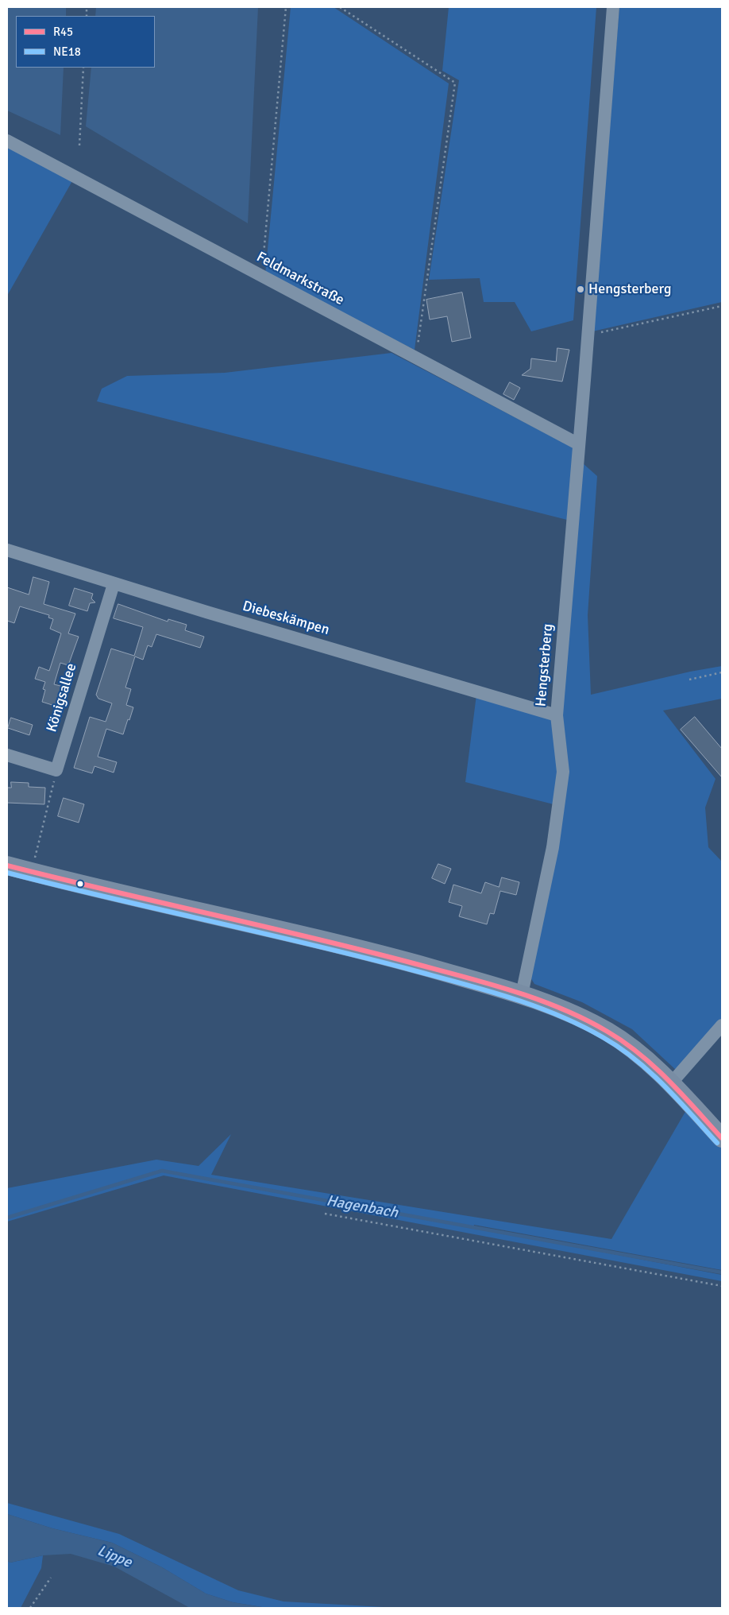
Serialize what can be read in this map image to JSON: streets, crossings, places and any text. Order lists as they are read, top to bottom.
{
  "streets": {
    "street": [
      "Feldmarkstraße",
      "Diebeskämpen",
      "Hengsterberg",
      "Königsallee"
    ]
  },
  "crossings": [
    ["Feldmarkstraße", "Hengsterberg"],
    ["Diebeskämpen", "Hengsterberg"],
    ["Diebeskämpen", "Königsallee"]
  ],
  "water": ["Hagenbach", "Lippe"],
  "places": ["Hengsterberg"],
  "lines": ["transit line R45", "transit line NE18"],
  "legend": ["R45", "NE18"]
}
